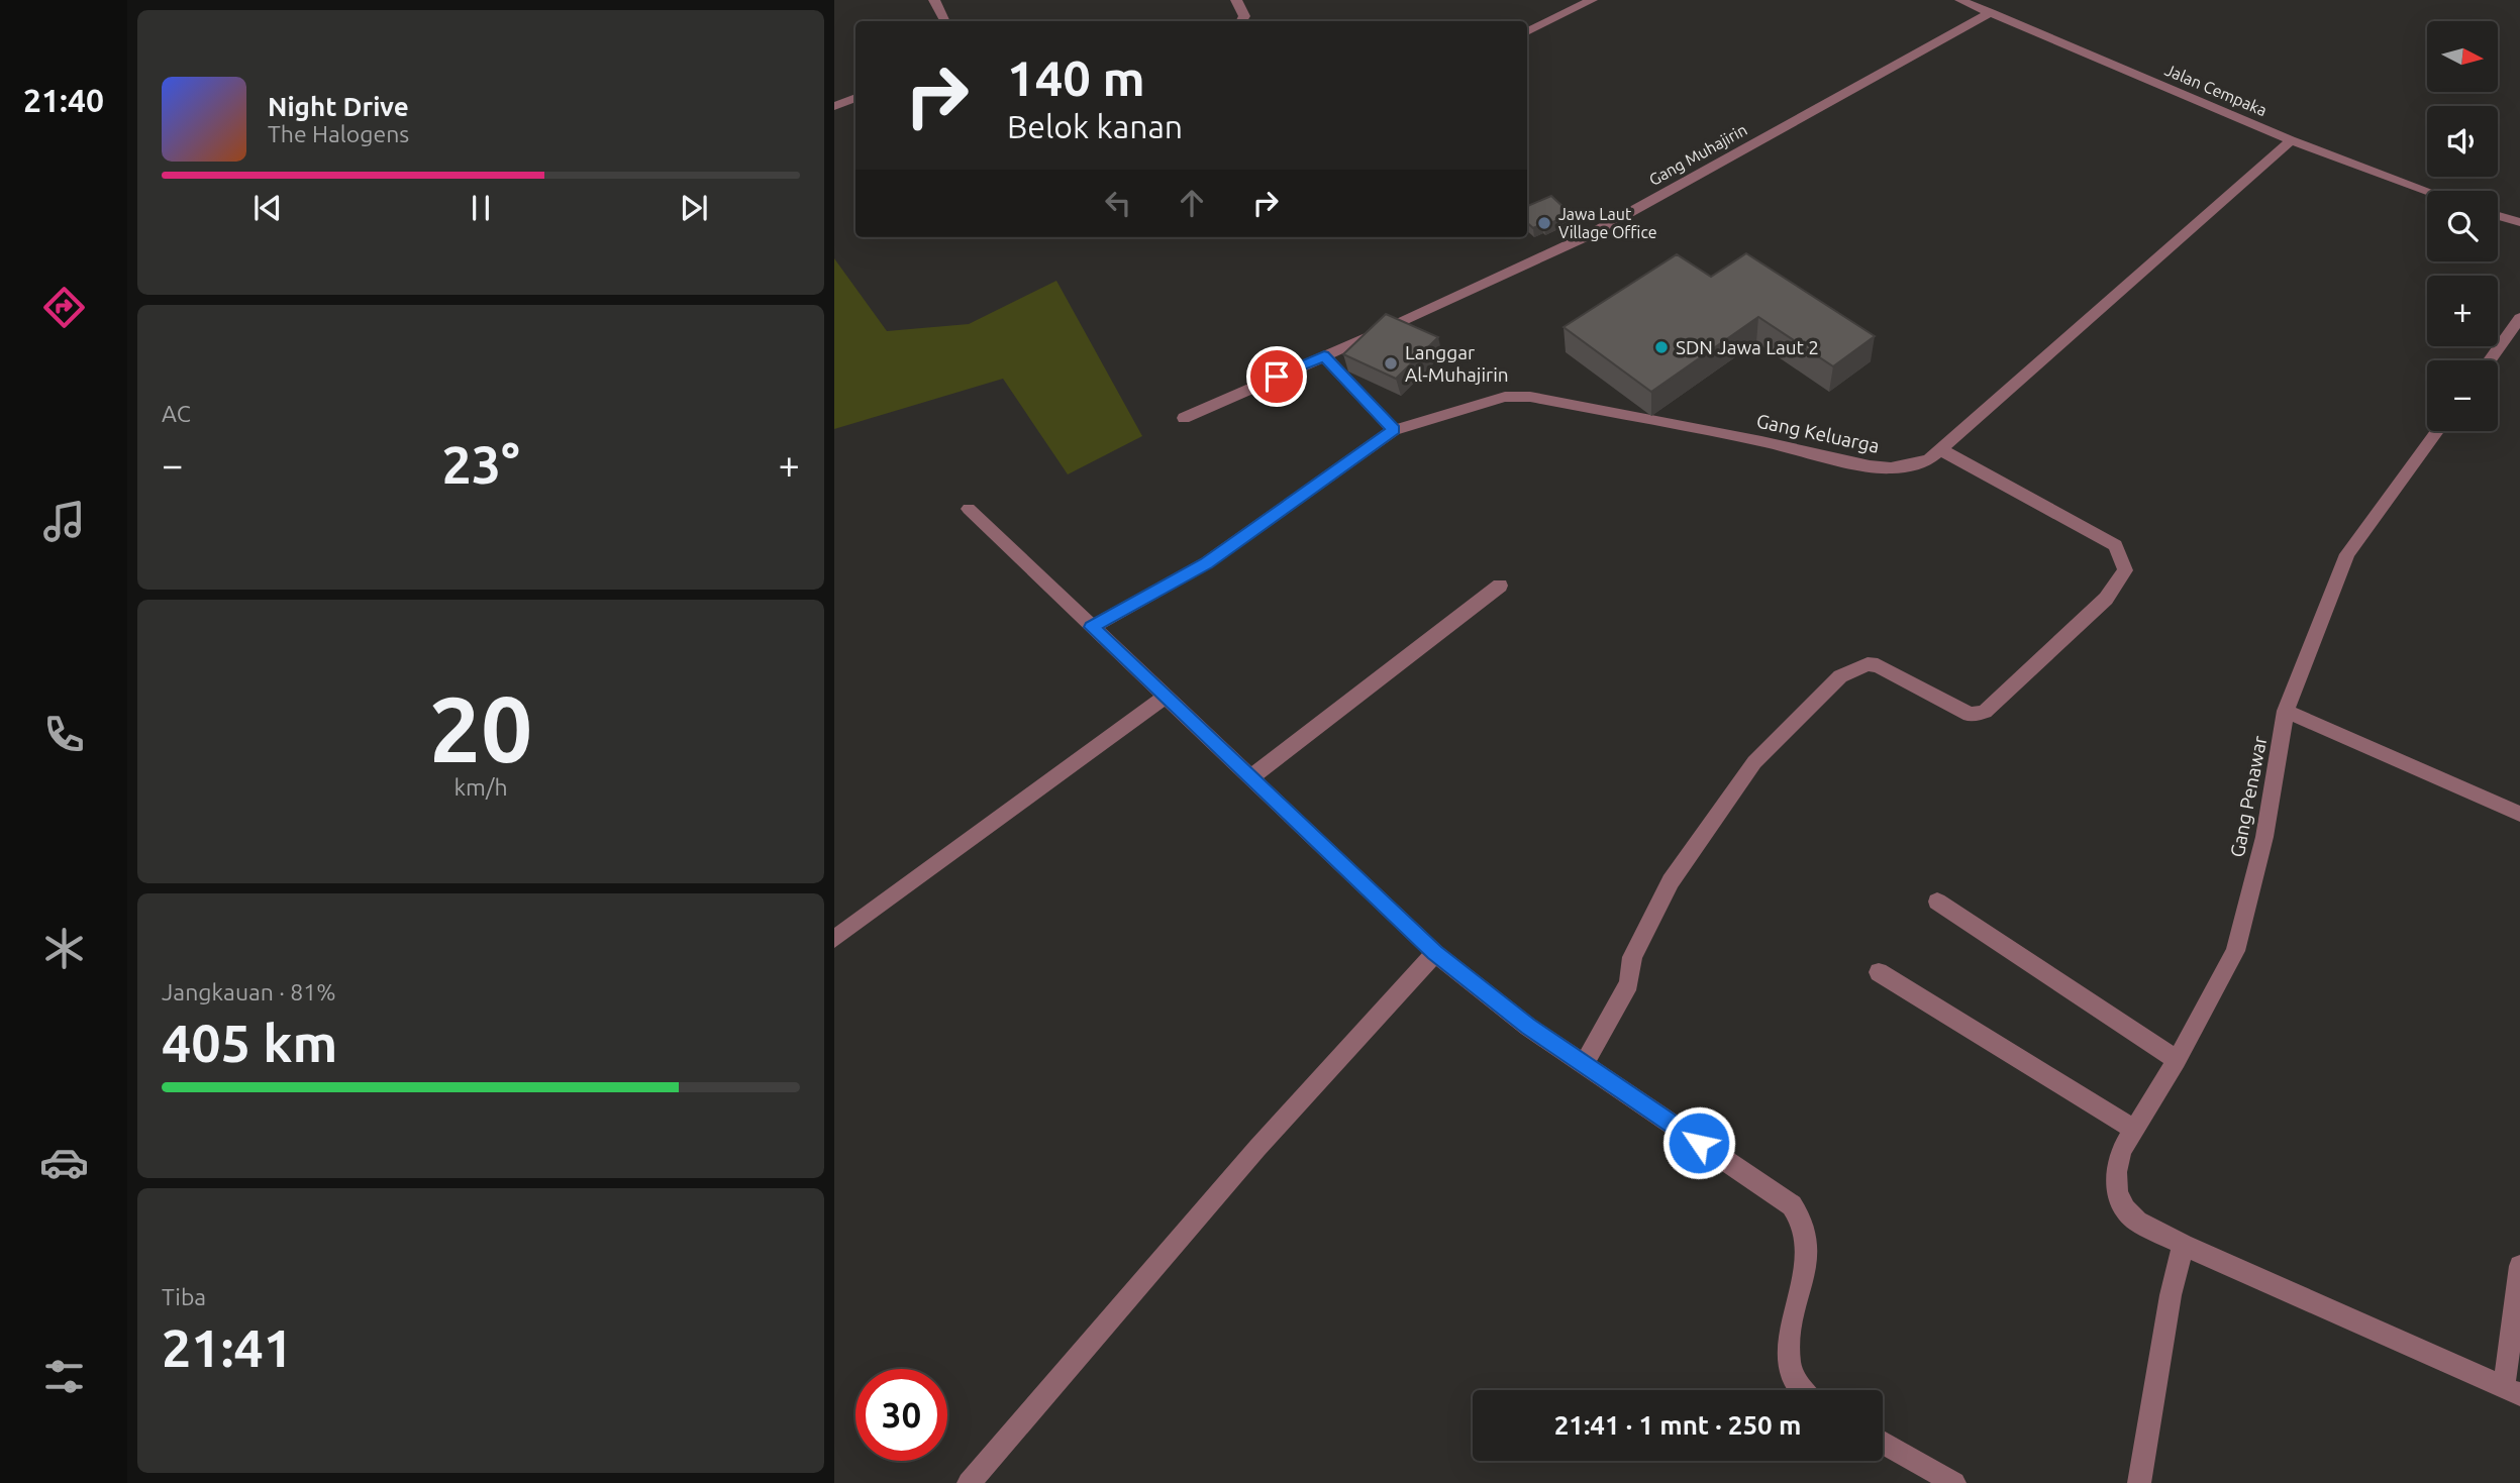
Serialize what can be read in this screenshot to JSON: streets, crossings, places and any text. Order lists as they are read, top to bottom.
{
  "streets": {
    "street": [
      "Jalan Cempaka",
      "Gang Muhajirin",
      "Gang Keluarga",
      "Gang Penawar"
    ]
  },
  "crossings": [
    ["Jalan Cempaka", "Gang Muhajirin"],
    ["Jalan Cempaka", "Gang Keluarga"]
  ],
  "places": ["Jawa Laut Village Office", "SDN Jawa Laut 2", "Langgar Al-Muhajirin"],
  "north": "right",
  "page": {
    "tabs": "21:40",
    "map_buttons": ["+", "−"],
    "turn": ["140 m", "Belok kanan"],
    "song": ["Night Drive", "The Halogens"],
    "tile": [
      "AC",
      ["20", "km/h"],
      ["Jangkauan · 81%", "405 km"],
      ["Tiba", "21:41"]
    ],
    "heat": ["−", "23°", "+"],
    "limit": "30",
    "trip": "21:41 · 1 mnt · 250 m"
  }
}
